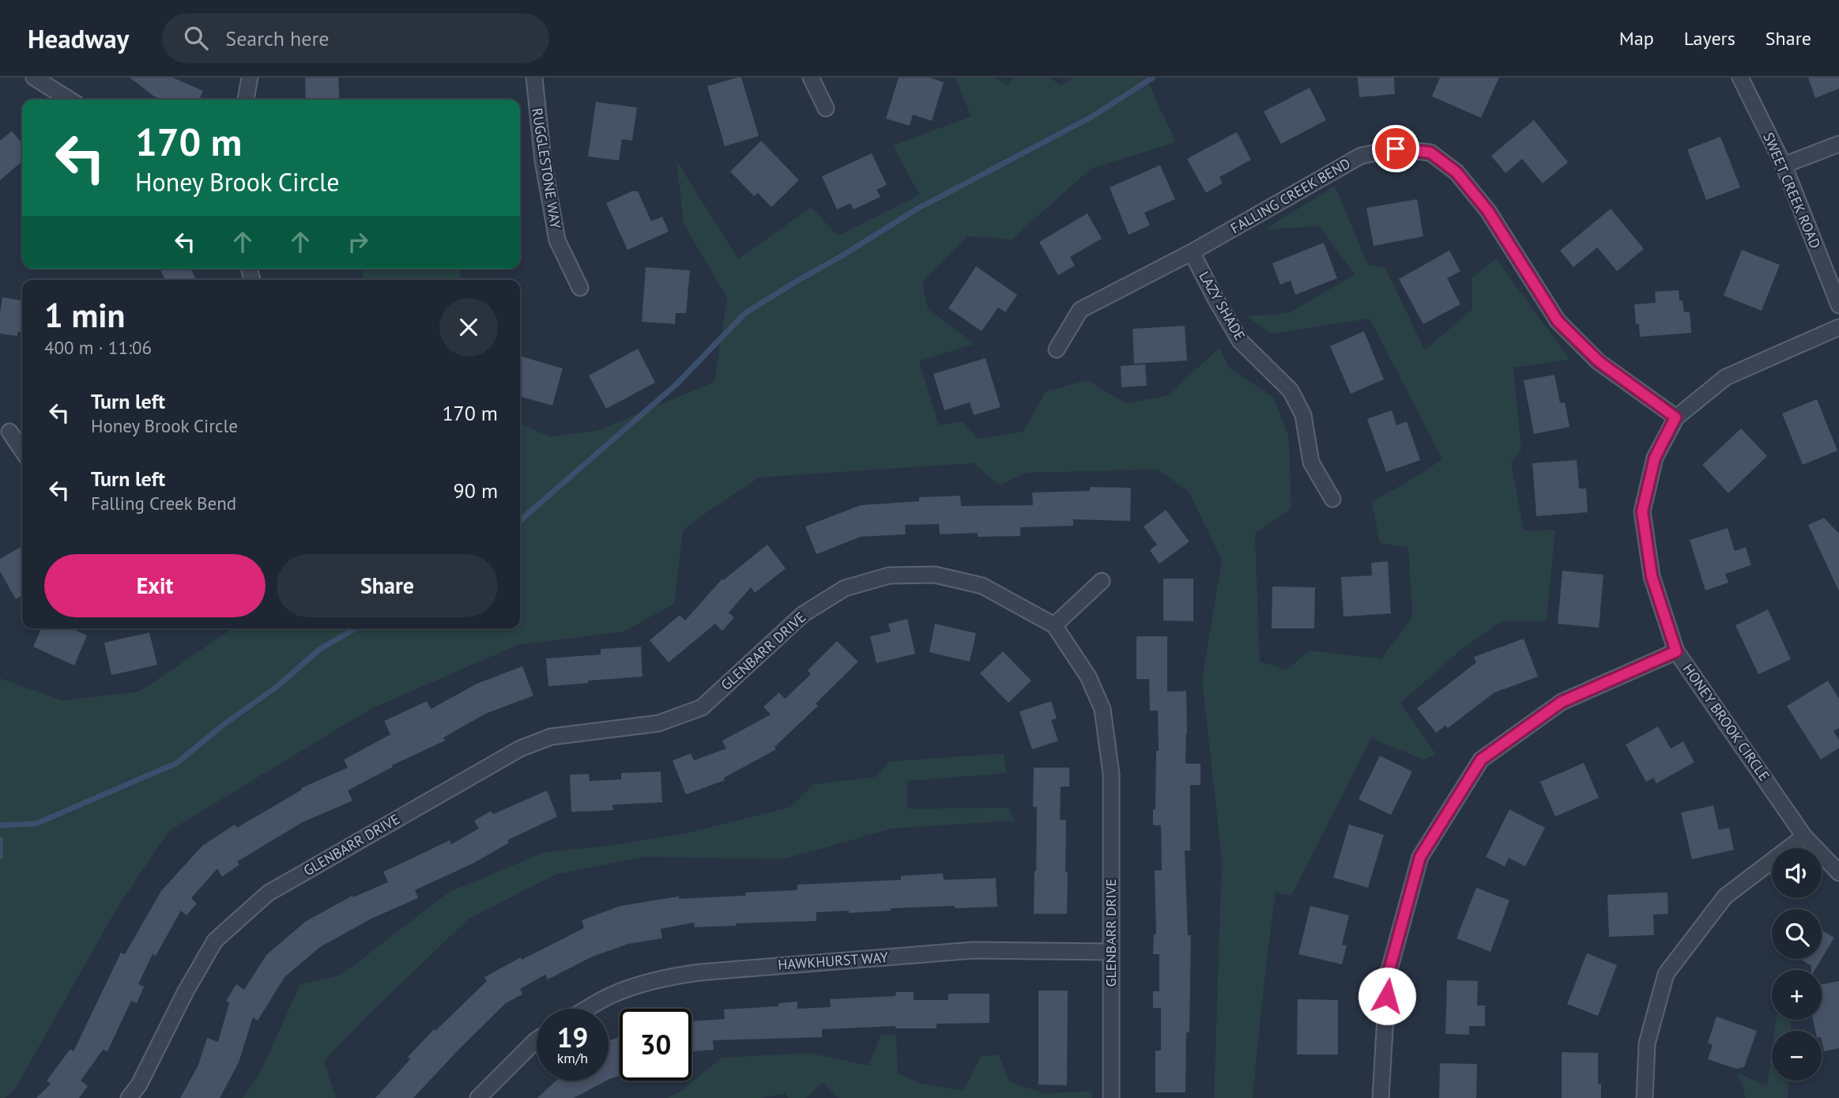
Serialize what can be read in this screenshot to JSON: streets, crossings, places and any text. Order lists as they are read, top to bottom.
{
  "streets": {
    "street": [
      "RUGGLESTONE WAY",
      "SWEET CREEK ROAD",
      "FALLING CREEK BEND",
      "LAZY SHADE",
      "GLENBARR DRIVE",
      "HONEY BROOK CIRCLE",
      "HAWKHURST WAY"
    ]
  },
  "crossings": [
    ["FALLING CREEK BEND", "LAZY SHADE"],
    ["FALLING CREEK BEND", "HONEY BROOK CIRCLE"],
    ["GLENBARR DRIVE", "HAWKHURST WAY"]
  ],
  "page": {
    "header": "Headway",
    "search": "Search here",
    "nav": ["Map", "Layers", "Share"],
    "turn": ["170 m", "Honey Brook Circle"],
    "heading": ["1 min", "400 m · 11:06"],
    "list": [
      {
        "name": "Turn left",
        "note": "Honey Brook Circle",
        "value": "170 m"
      },
      {
        "name": "Turn left",
        "note": "Falling Creek Bend",
        "value": "90 m"
      }
    ],
    "buttons": ["Exit", "Share"],
    "map_buttons": ["+", "−"],
    "speed": "19 km/h",
    "limit": "30"
  }
}
